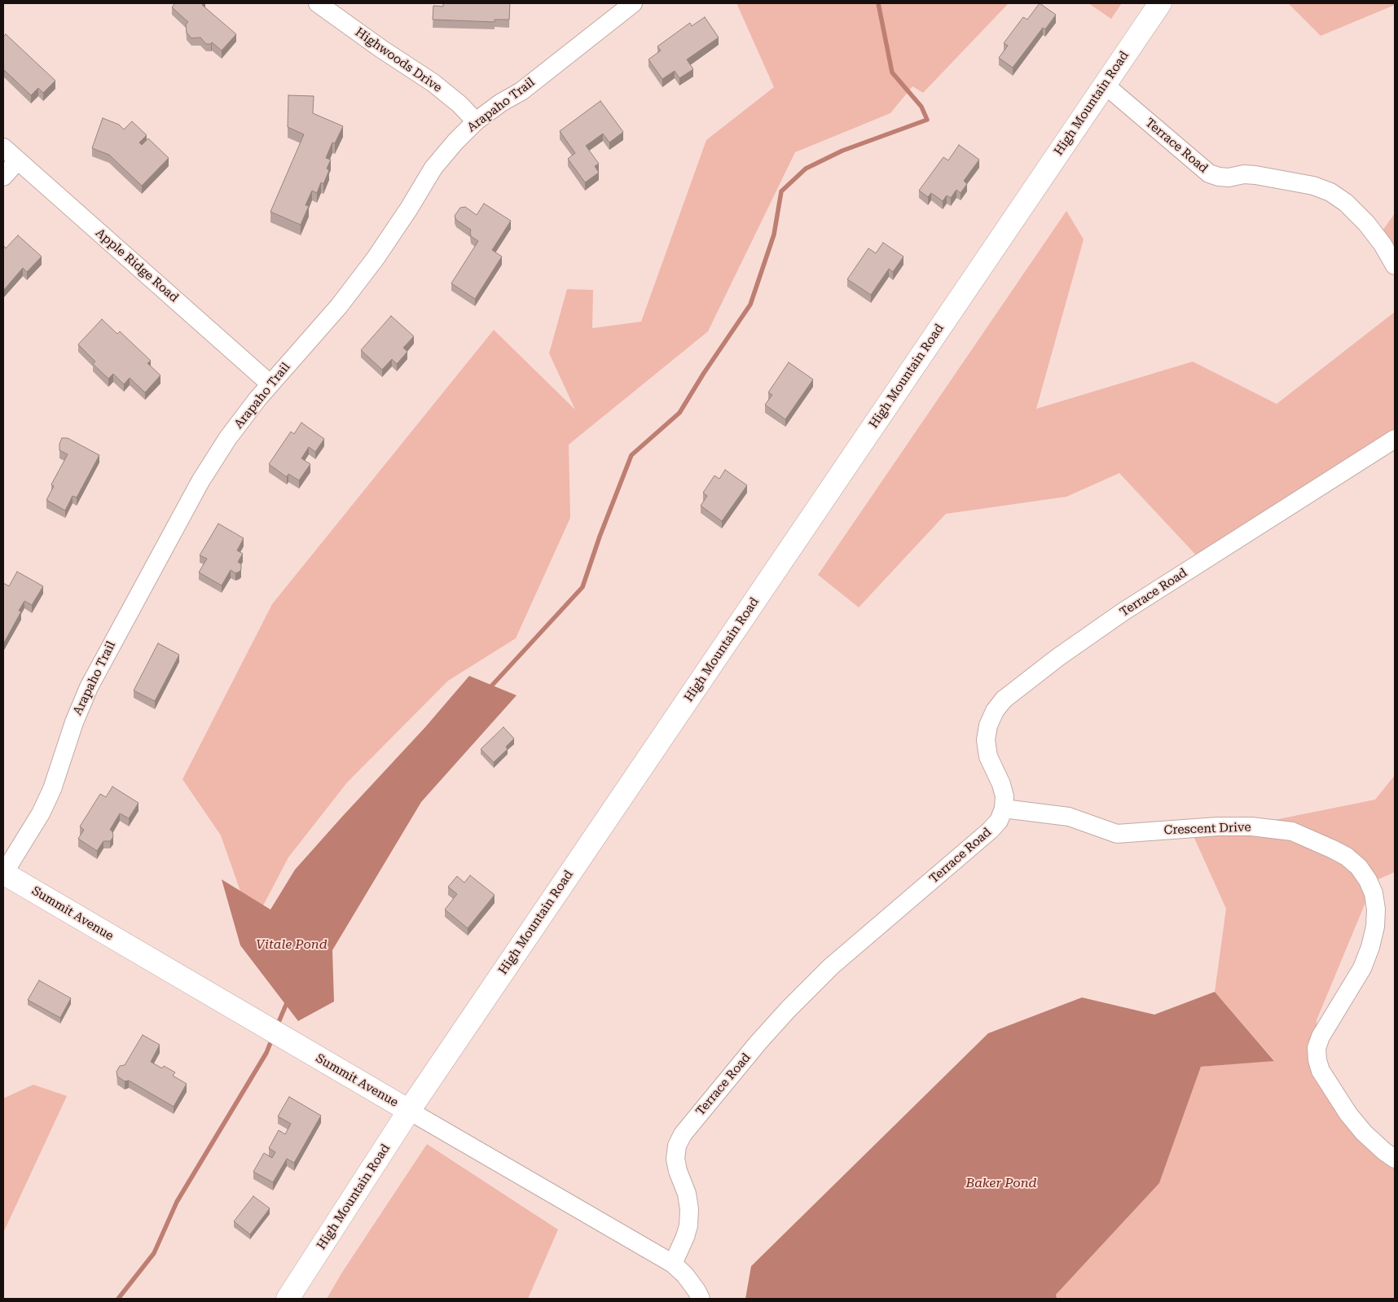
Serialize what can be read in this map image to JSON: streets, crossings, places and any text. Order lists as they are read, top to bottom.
{
  "streets": {
    "main road": ["High Mountain Road", "Summit Avenue"],
    "street": [
      "Highwoods Drive",
      "Arapaho Trail",
      "Terrace Road",
      "Apple Ridge Road",
      "Crescent Drive"
    ]
  },
  "crossings": [
    ["Highwoods Drive", "Arapaho Trail"],
    ["High Mountain Road", "Terrace Road"],
    ["High Mountain Road", "Summit Avenue"],
    ["Arapaho Trail", "Apple Ridge Road"],
    ["Arapaho Trail", "Summit Avenue"],
    ["Terrace Road", "Crescent Drive"],
    ["Terrace Road", "Summit Avenue"]
  ],
  "water": ["Vitale Pond", "Baker Pond"]
}
